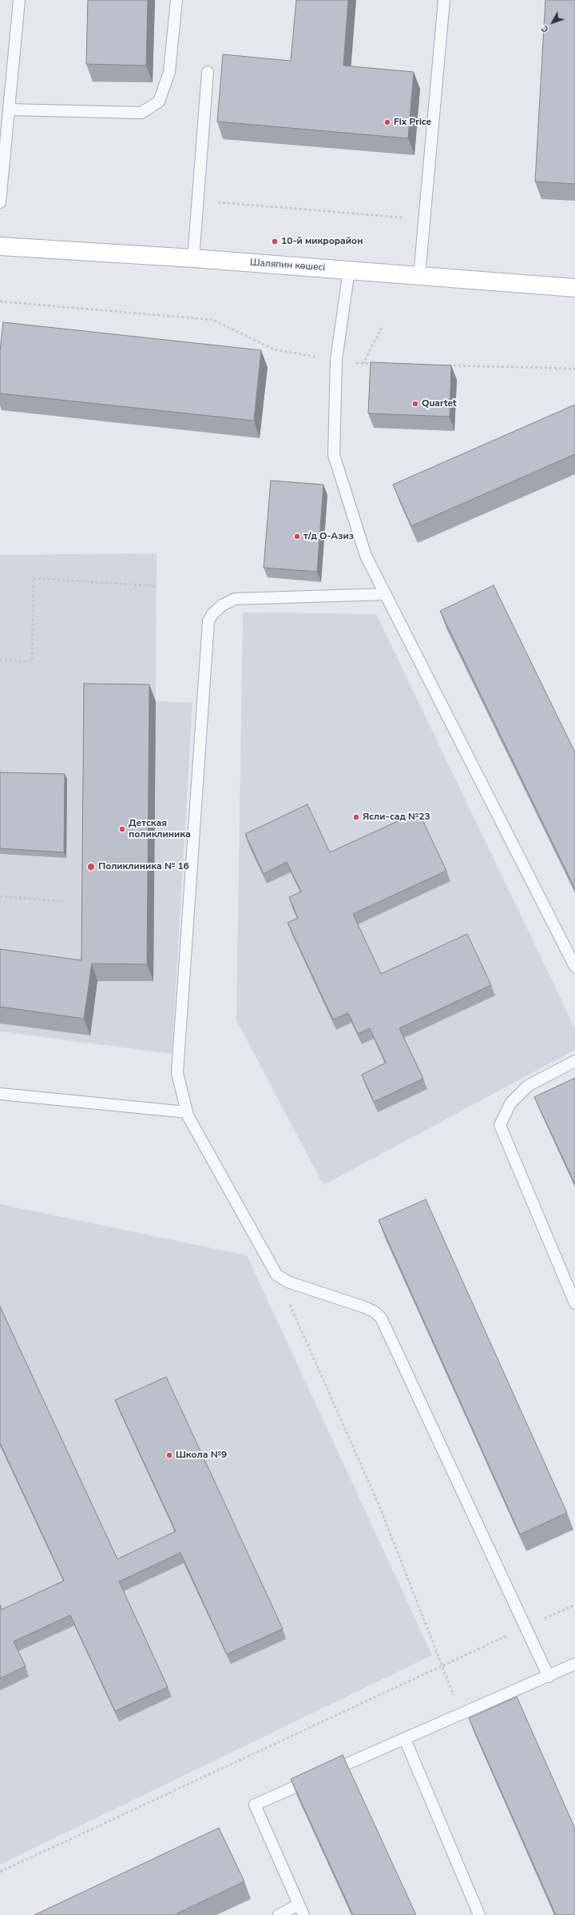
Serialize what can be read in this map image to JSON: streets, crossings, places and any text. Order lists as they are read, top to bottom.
{
  "streets": {
    "main road": ["Шаляпин көшесі"]
  },
  "places": [
    "Fix Price",
    "10-й микрорайон",
    "Quartet",
    "т/д О-Азиз",
    "Ясли-сад №23",
    "Детская поликлиника",
    "Поликлиника № 16",
    "Школа №9"
  ],
  "north": "bottom left"
}
